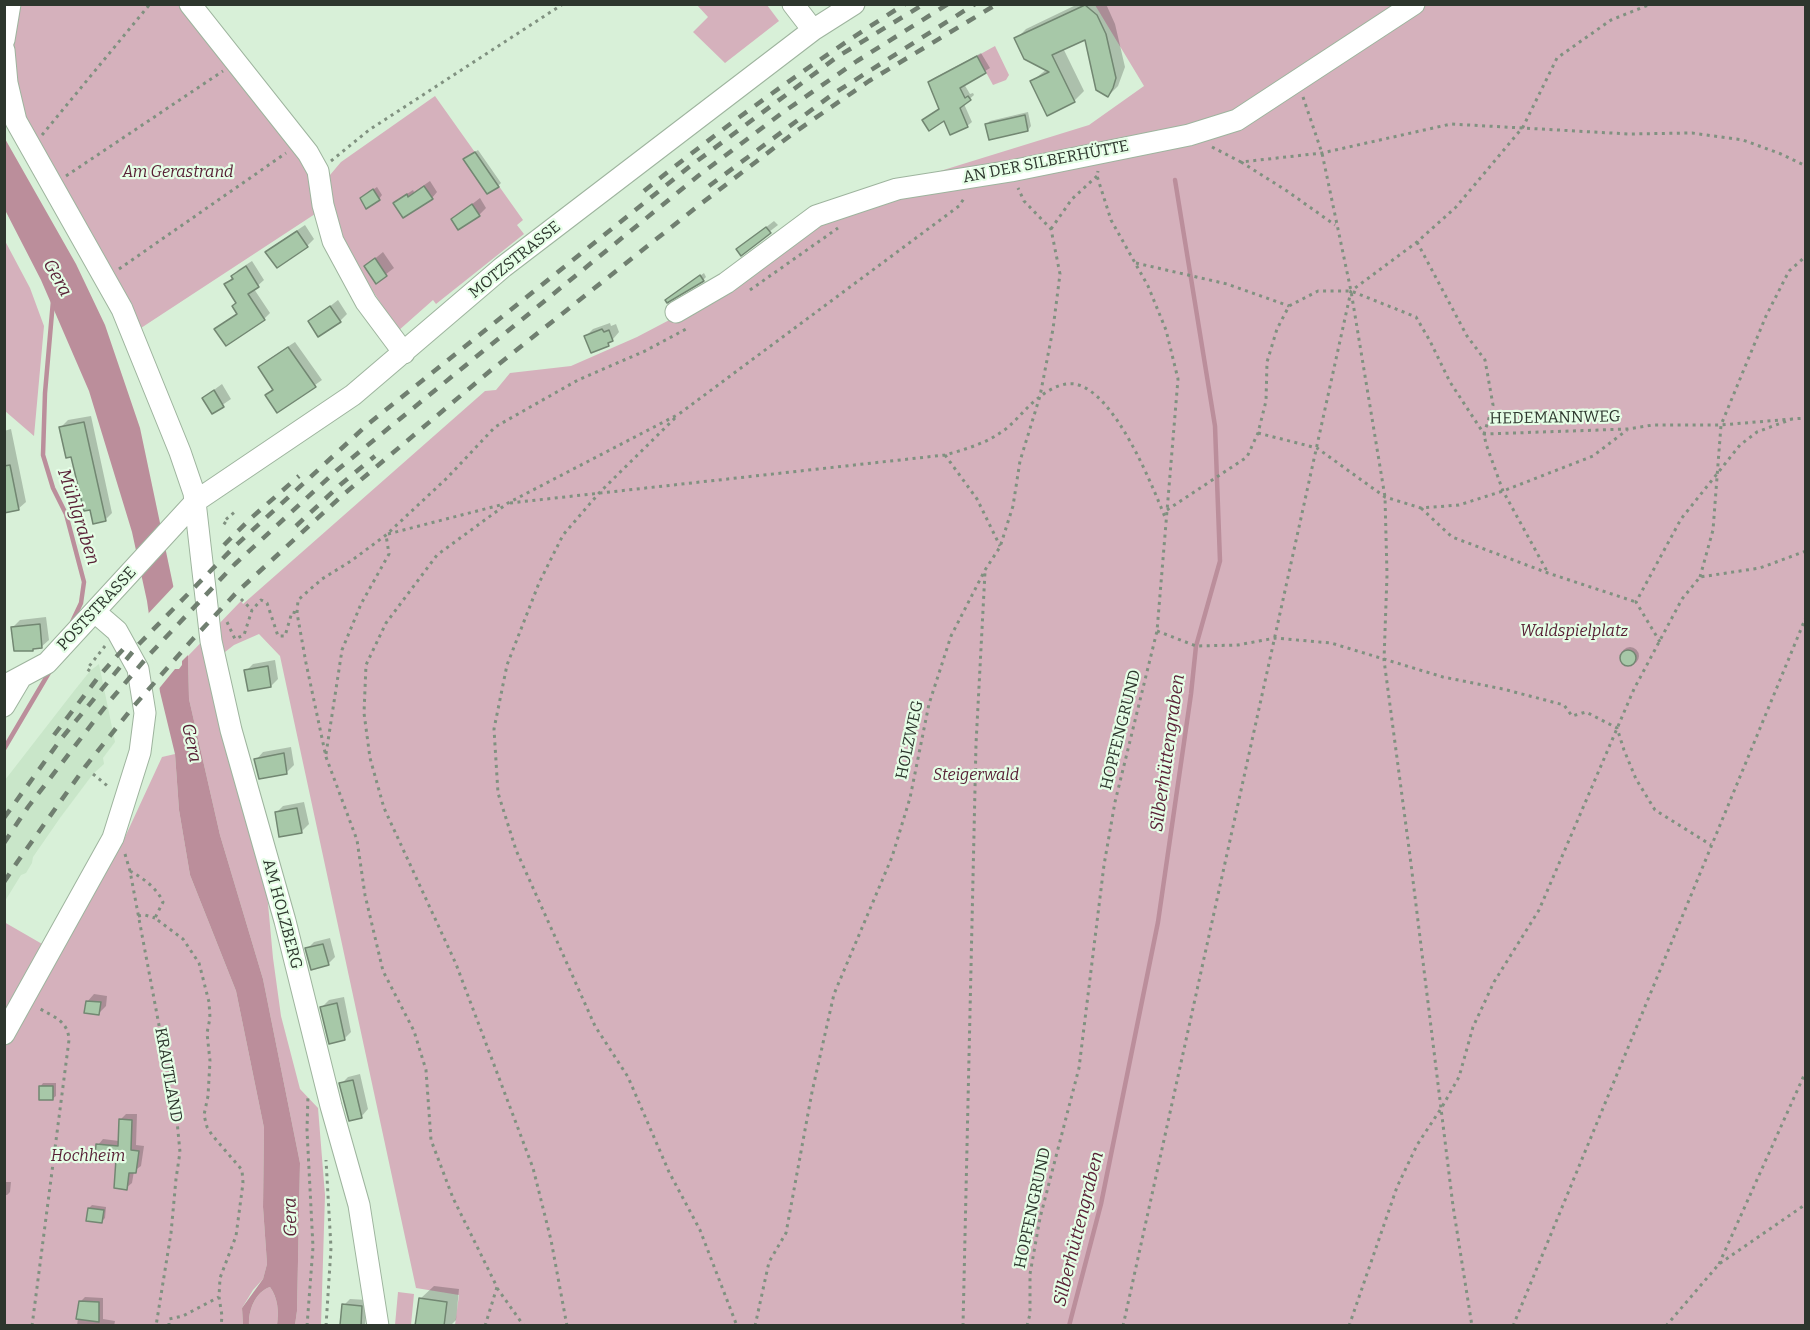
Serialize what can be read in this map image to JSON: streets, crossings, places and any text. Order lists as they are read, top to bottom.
{
  "streets": {
    "street": [
      "AN DER SILBERHÜTTE",
      "MOTZSTRASSE",
      "POSTSTRASSE",
      "AM HOLZBERG"
    ],
    "path": [
      "HEDEMANNWEG",
      "HOPFENGRUND",
      "HOLZWEG",
      "KRAUTLAND"
    ]
  },
  "crossings": [
    ["MOTZSTRASSE", "POSTSTRASSE"],
    ["MOTZSTRASSE", "AM HOLZBERG"]
  ],
  "water": ["Gera", "Mühlgraben", "Silberhüttengraben"],
  "parks": [
    "Am Gerastrand",
    "Waldspielplatz",
    "Steigerwald",
    "Hochheim"
  ]
}
